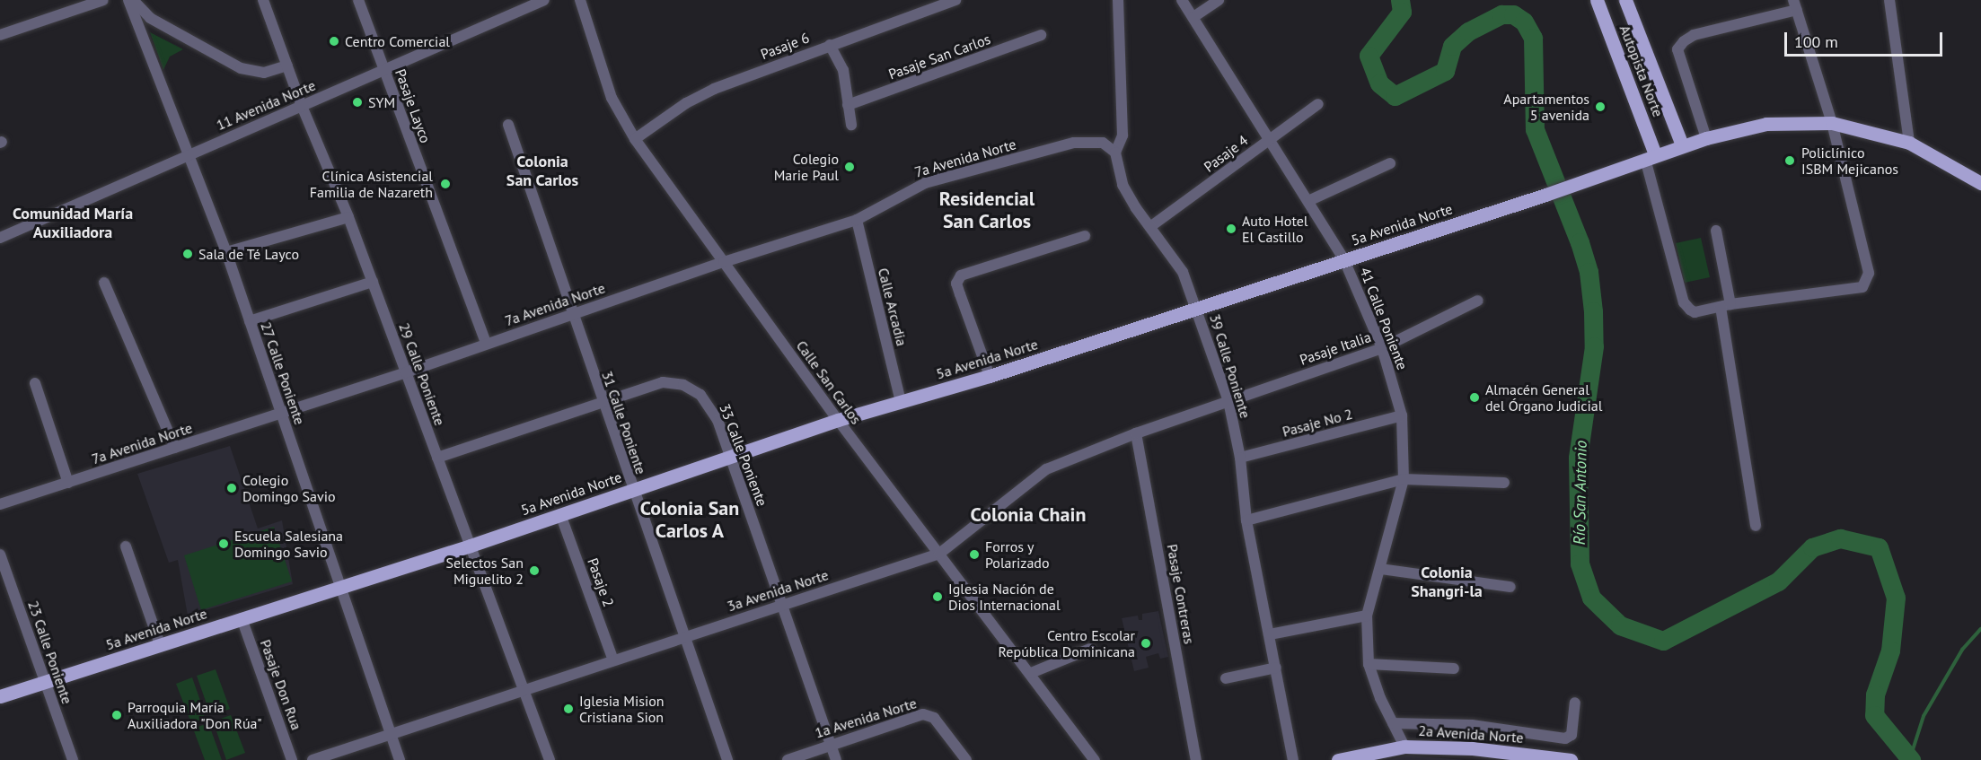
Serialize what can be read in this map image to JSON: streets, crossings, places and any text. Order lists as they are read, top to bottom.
{
  "streets": {
    "main road": ["Autopista Norte", "5a Avenida Norte", "2a Avenida Norte"],
    "street": [
      "Pasaje 6",
      "Pasaje San Carlos",
      "11 Avenida Norte",
      "Pasaje Layco",
      "Pasaje 4",
      "7a Avenida Norte",
      "Calle Arcadia",
      "41 Calle Poniente",
      "Pasaje Italia",
      "39 Calle Poniente",
      "27 Calle Poniente",
      "29 Calle Poniente",
      "Calle San Carlos",
      "31 Calle Poniente",
      "Pasaje No 2",
      "33 Calle Poniente",
      "Pasaje 2",
      "3a Avenida Norte",
      "Pasaje Contreras",
      "23 Calle Poniente",
      "Pasaje Don Rua",
      "1a Avenida Norte"
    ]
  },
  "crossings": [
    ["Pasaje 6", "Calle San Carlos"],
    ["Autopista Norte", "5a Avenida Norte"],
    ["11 Avenida Norte", "Pasaje Layco"],
    ["11 Avenida Norte", "27 Calle Poniente"],
    ["11 Avenida Norte", "29 Calle Poniente"],
    ["Pasaje Layco", "7a Avenida Norte"],
    ["Pasaje 4", "41 Calle Poniente"],
    ["Pasaje 4", "39 Calle Poniente"],
    ["7a Avenida Norte", "Calle Arcadia"],
    ["7a Avenida Norte", "39 Calle Poniente"],
    ["7a Avenida Norte", "27 Calle Poniente"],
    ["7a Avenida Norte", "29 Calle Poniente"],
    ["7a Avenida Norte", "Calle San Carlos"],
    ["7a Avenida Norte", "31 Calle Poniente"],
    ["5a Avenida Norte", "Calle Arcadia"],
    ["5a Avenida Norte", "41 Calle Poniente"],
    ["5a Avenida Norte", "39 Calle Poniente"],
    ["5a Avenida Norte", "27 Calle Poniente"],
    ["5a Avenida Norte", "29 Calle Poniente"],
    ["5a Avenida Norte", "Calle San Carlos"],
    ["5a Avenida Norte", "31 Calle Poniente"],
    ["5a Avenida Norte", "33 Calle Poniente"],
    ["5a Avenida Norte", "Pasaje 2"],
    ["5a Avenida Norte", "23 Calle Poniente"],
    ["5a Avenida Norte", "Pasaje Don Rua"],
    ["41 Calle Poniente", "Pasaje Italia"],
    ["41 Calle Poniente", "Pasaje No 2"],
    ["41 Calle Poniente", "2a Avenida Norte"],
    ["Pasaje Italia", "39 Calle Poniente"],
    ["Pasaje Italia", "3a Avenida Norte"],
    ["39 Calle Poniente", "Pasaje No 2"],
    ["39 Calle Poniente", "3a Avenida Norte"],
    ["27 Calle Poniente", "3a Avenida Norte"],
    ["29 Calle Poniente", "33 Calle Poniente"],
    ["29 Calle Poniente", "3a Avenida Norte"],
    ["Calle San Carlos", "3a Avenida Norte"],
    ["31 Calle Poniente", "33 Calle Poniente"],
    ["31 Calle Poniente", "3a Avenida Norte"],
    ["33 Calle Poniente", "3a Avenida Norte"],
    ["33 Calle Poniente", "1a Avenida Norte"],
    ["Pasaje 2", "3a Avenida Norte"],
    ["3a Avenida Norte", "Pasaje Contreras"]
  ],
  "districts": [
    "Colonia San Carlos",
    "Residencial San Carlos",
    "Comunidad María Auxiliadora",
    "Colonia San Carlos A",
    "Colonia Chain",
    "Colonia Shangri-la"
  ],
  "water": ["Río San Antonio"],
  "places": [
    "Centro Comercial",
    "SYM",
    "Apartamentos 5 avenida",
    "Policlínico ISBM Mejicanos",
    "Colegio Marie Paul",
    "Clínica Asistencial Familia de Nazareth",
    "Auto Hotel El Castillo",
    "Sala de Té Layco",
    "Almacén General del Órgano Judicial",
    "Colegio Domingo Savio",
    "Escuela Salesiana Domingo Savio",
    "Forros y Polarizado",
    "Selectos San Miguelito 2",
    "Iglesia Nación de Dios Internacional",
    "Centro Escolar República Dominicana",
    "Iglesia Mision Cristiana Sion",
    "Parroquia María Auxiliadora \"Don Rúa\""
  ],
  "scale_bar": "100 m"
}
